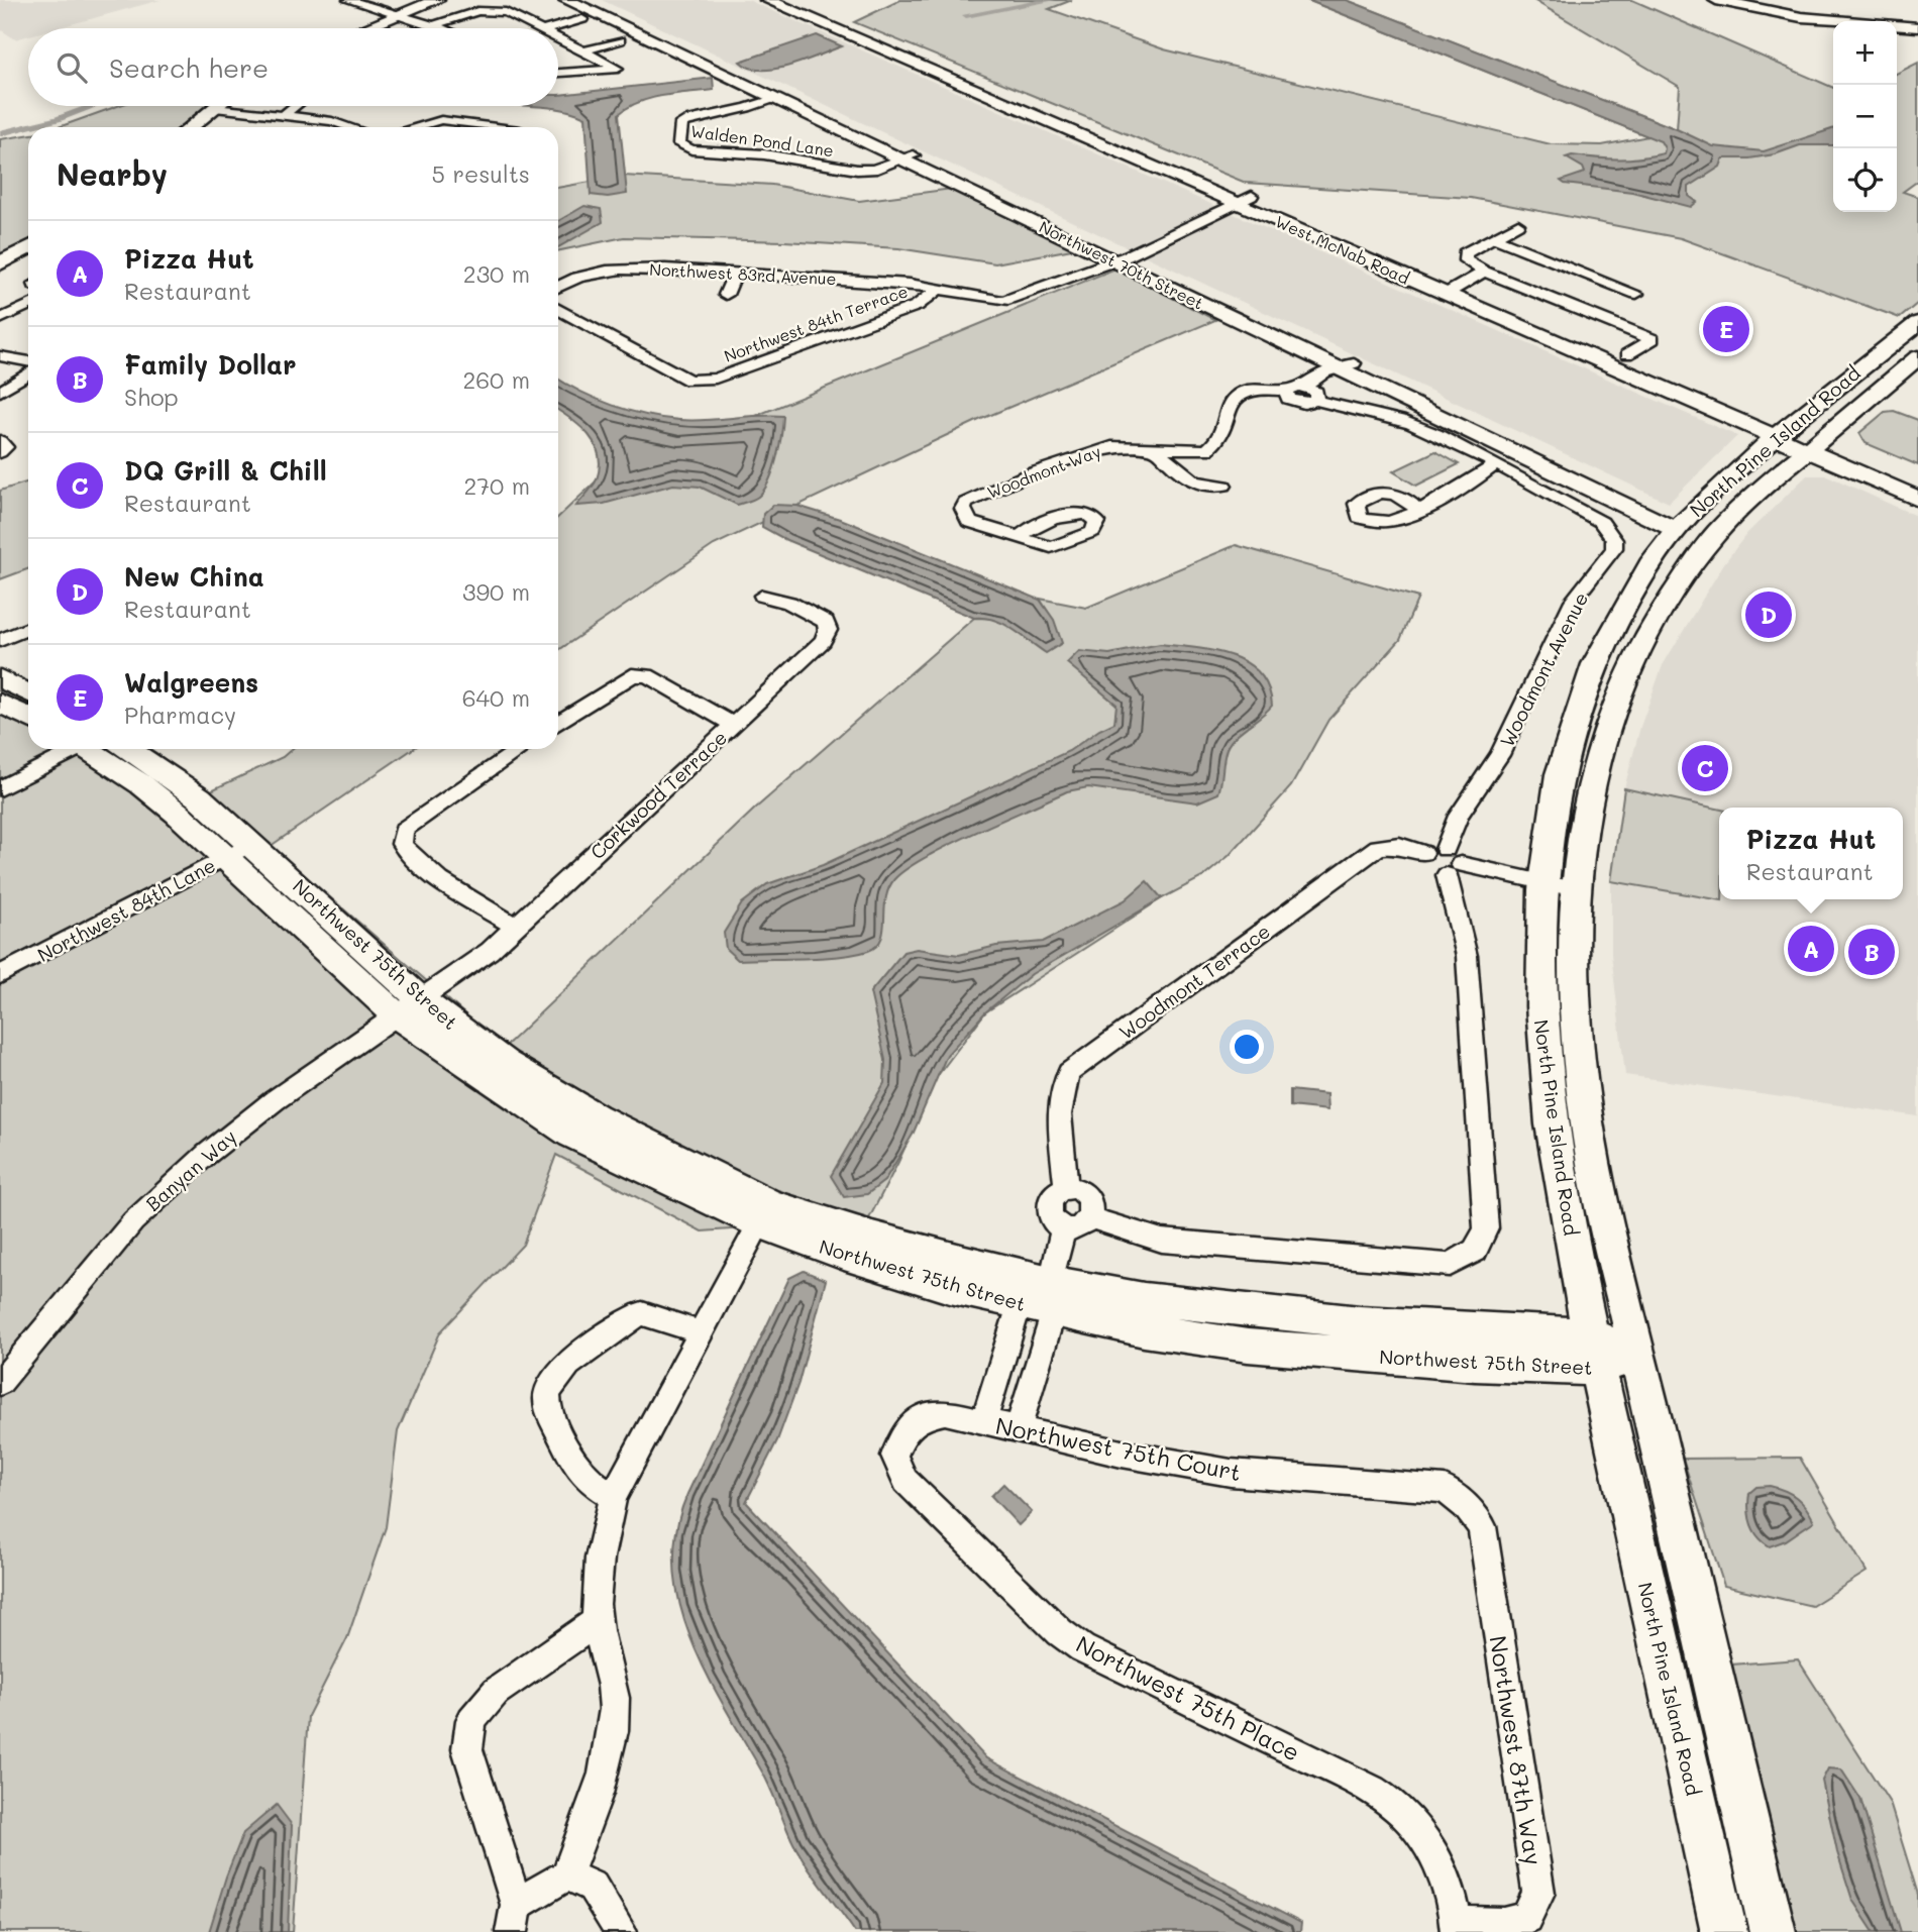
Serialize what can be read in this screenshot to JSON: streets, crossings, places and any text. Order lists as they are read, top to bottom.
{
  "streets": {
    "main road": [
      "West McNab Road",
      "Northwest 70th Street",
      "North Pine Island Road",
      "Northwest 75th Street"
    ],
    "street": [
      "Walden Pond Lane",
      "Northwest 83rd Avenue",
      "Northwest 84th Terrace",
      "Woodmont Way",
      "Woodmont Avenue",
      "Corkwood Terrace",
      "Northwest 84th Lane",
      "Woodmont Terrace",
      "Banyan Way",
      "Northwest 75th Court",
      "Northwest 75th Place",
      "Northwest 87th Way"
    ]
  },
  "crossings": [
    ["Walden Pond Lane", "Northwest 70th Street"],
    ["West McNab Road", "Northwest 83rd Avenue"],
    ["West McNab Road", "North Pine Island Road"],
    ["Northwest 70th Street", "Northwest 83rd Avenue"],
    ["Northwest 70th Street", "North Pine Island Road"],
    ["Northwest 70th Street", "Woodmont Avenue"],
    ["Northwest 83rd Avenue", "Northwest 84th Terrace"],
    ["North Pine Island Road", "Northwest 75th Street"],
    ["Woodmont Avenue", "Woodmont Terrace"],
    ["Corkwood Terrace", "Northwest 75th Street"],
    ["Corkwood Terrace", "Banyan Way"],
    ["Northwest 84th Lane", "Northwest 75th Street"],
    ["Northwest 75th Street", "Banyan Way"],
    ["Northwest 75th Court", "Northwest 75th Place"],
    ["Northwest 75th Court", "Northwest 87th Way"],
    ["Northwest 75th Place", "Northwest 87th Way"]
  ],
  "page": {
    "map_buttons": ["+", "−"],
    "search": "Search here",
    "heading": ["Nearby", "5 results"],
    "list": [
      {
        "mark": "A",
        "name": "Pizza Hut",
        "note": "Restaurant",
        "value": "230 m"
      },
      {
        "mark": "B",
        "name": "Family Dollar",
        "note": "Shop",
        "value": "260 m"
      },
      {
        "mark": "C",
        "name": "DQ Grill & Chill",
        "note": "Restaurant",
        "value": "270 m"
      },
      {
        "mark": "D",
        "name": "New China",
        "note": "Restaurant",
        "value": "390 m"
      },
      {
        "mark": "E",
        "name": "Walgreens",
        "note": "Pharmacy",
        "value": "640 m"
      }
    ],
    "pins": [
      "E",
      "D",
      "C",
      "A",
      "B"
    ],
    "popup": ["Pizza Hut", "Restaurant"]
  }
}
